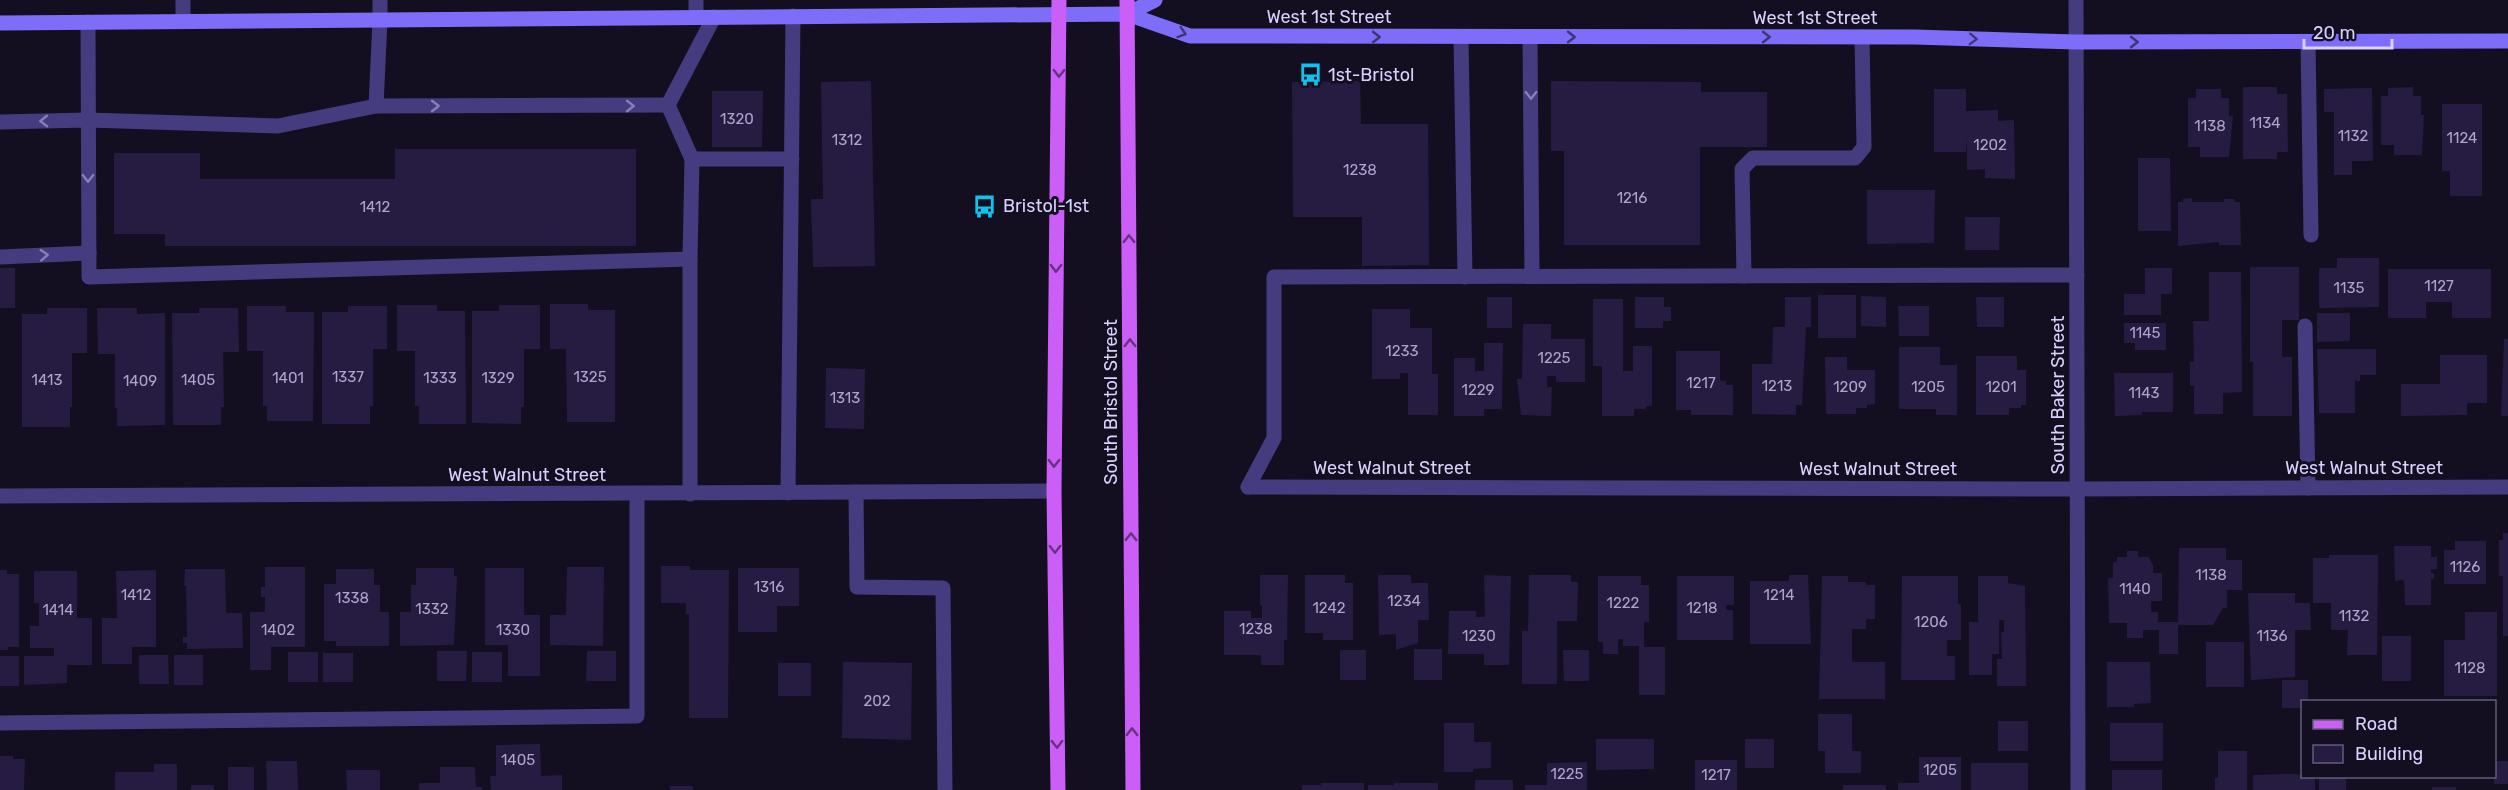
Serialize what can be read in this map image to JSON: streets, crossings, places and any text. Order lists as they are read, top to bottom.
{
  "streets": {
    "main road": ["West 1st Street", "South Bristol Street"],
    "street": ["South Baker Street", "West Walnut Street"]
  },
  "crossings": [
    ["West 1st Street", "South Baker Street"],
    ["West 1st Street", "South Bristol Street"],
    ["South Baker Street", "West Walnut Street"]
  ],
  "one_way": ["West 1st Street"],
  "places": {
    "bus stop": ["1st-Bristol", "Bristol-1st"]
  },
  "house_numbers": [
    "1320",
    "1134",
    "1138",
    "1132",
    "1124",
    "1312",
    "1202",
    "1238",
    "1216",
    "1412",
    "1127",
    "1135",
    "1145",
    "1233",
    "1225",
    "1337",
    "1325",
    "1401",
    "1333",
    "1329",
    "1413",
    "1405",
    "1409",
    "1217",
    "1213",
    "1209",
    "1205",
    "1201",
    "1229",
    "1143",
    "1313",
    "1126",
    "1138",
    "1316",
    "1140",
    "1412",
    "1214",
    "1338",
    "1234",
    "1222",
    "1242",
    "1218",
    "1332",
    "1414",
    "1132",
    "1206",
    "1238",
    "1402",
    "1330",
    "1230",
    "1136",
    "1128",
    "202",
    "1405",
    "1205",
    "1225",
    "1217"
  ],
  "legend": ["Road", "Building"],
  "scale_bar": "20 m"
}
